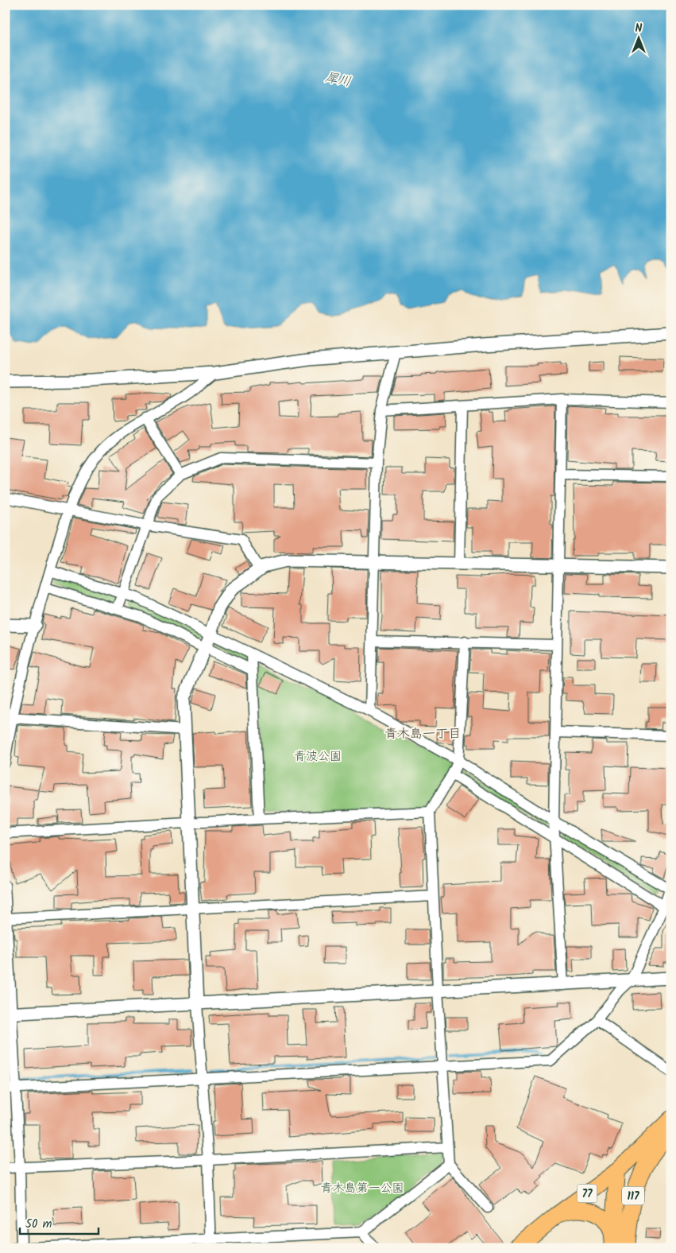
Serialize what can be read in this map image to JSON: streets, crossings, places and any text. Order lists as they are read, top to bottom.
{
  "streets": {
    "main road": ["77", "117"]
  },
  "crossings": [
    ["77", "117"]
  ],
  "districts": ["青木島一丁目"],
  "water": ["犀川"],
  "parks": ["青波公園", "青木島第一公園"],
  "scale_bar": "50 m",
  "north": "top"
}
